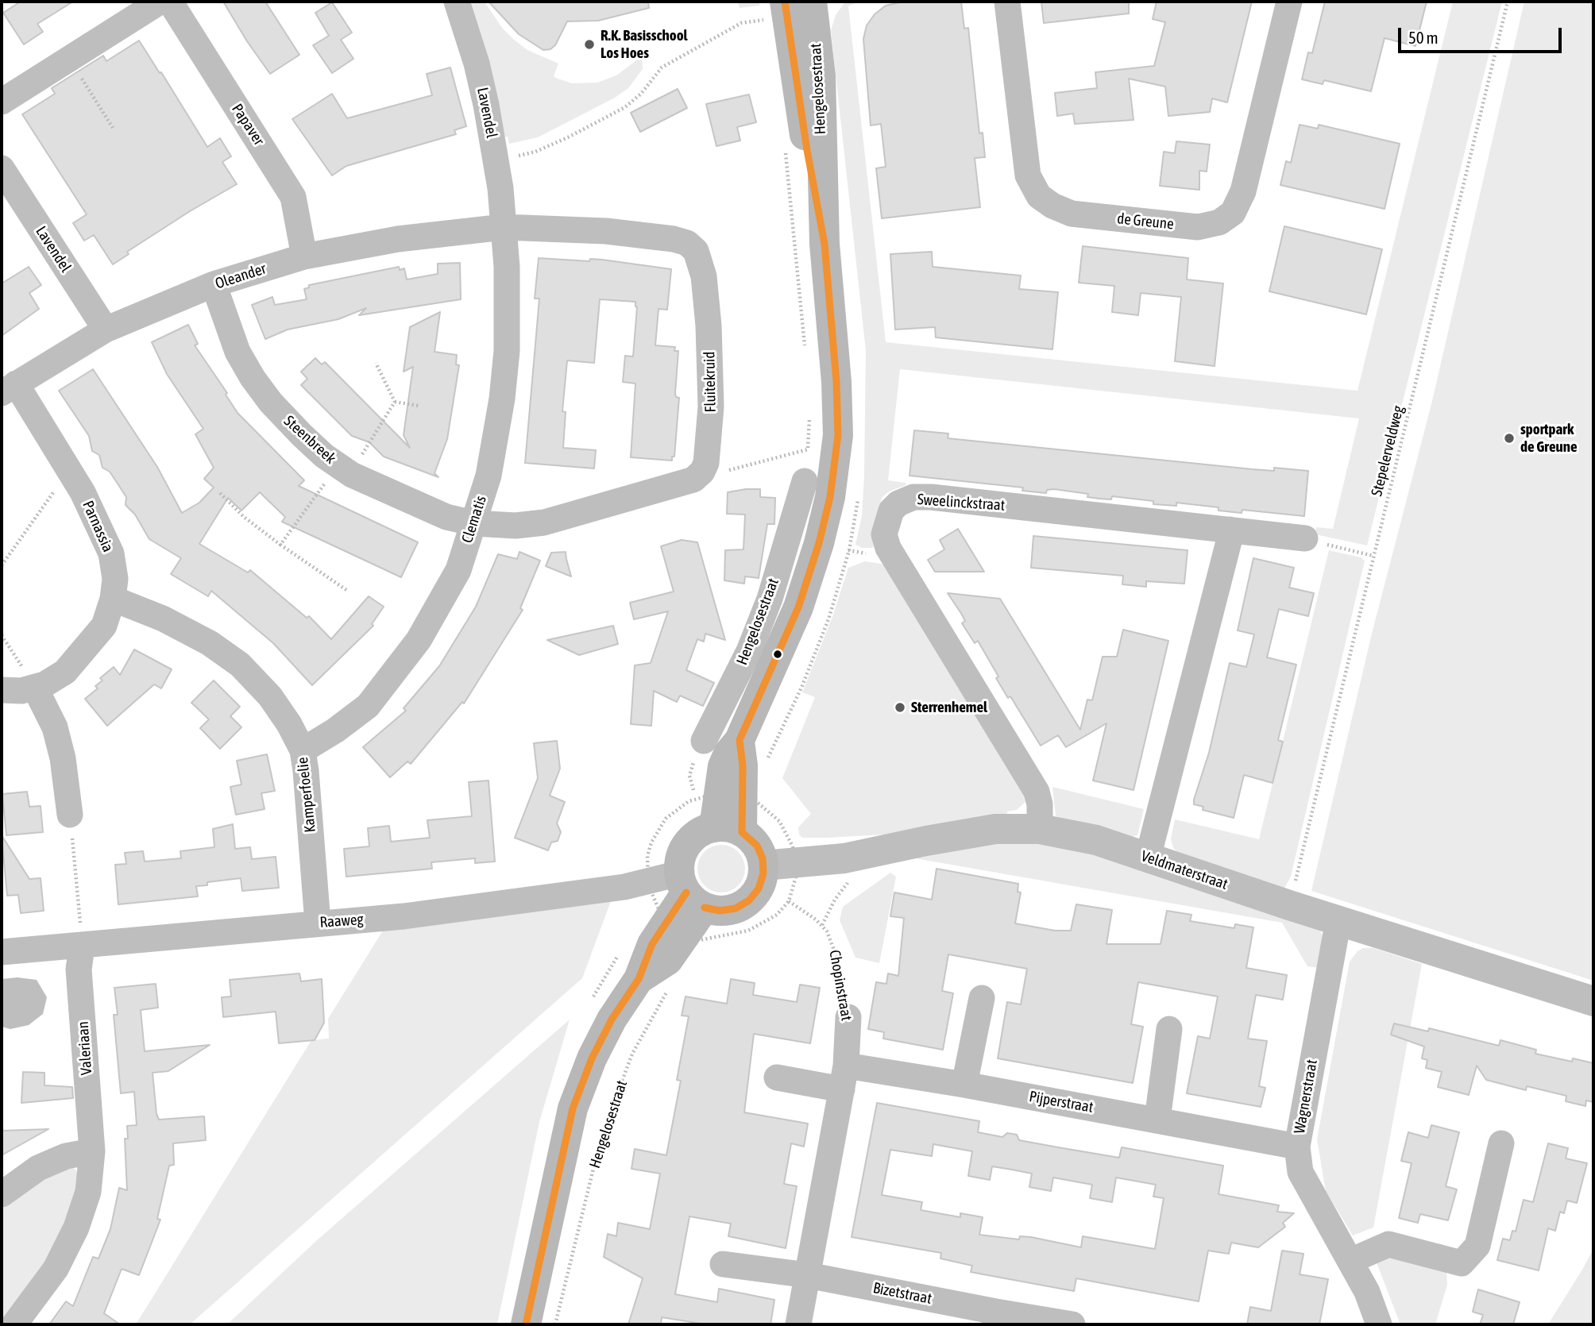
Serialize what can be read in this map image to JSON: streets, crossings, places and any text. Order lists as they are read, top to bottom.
{
  "streets": {
    "main road": ["Hengelosestraat"],
    "street": [
      "Lavendel",
      "Papaver",
      "de Greune",
      "Oleander",
      "Fluitekruid",
      "Steenbreek",
      "Sweelinckstraat",
      "Clematis",
      "Parnassia",
      "Kamperfoelie",
      "Veldmaterstraat",
      "Raaweg",
      "Chopinstraat",
      "Valeriaan",
      "Wagnerstraat",
      "Pijperstraat",
      "Bizetstraat"
    ],
    "path": ["Stepelerveldweg"]
  },
  "crossings": [
    ["Hengelosestraat", "Veldmaterstraat"],
    ["Hengelosestraat", "Raaweg"],
    ["Lavendel", "Oleander"],
    ["Lavendel", "Fluitekruid"],
    ["Lavendel", "Clematis"],
    ["Papaver", "Oleander"],
    ["Oleander", "Fluitekruid"],
    ["Oleander", "Steenbreek"],
    ["Oleander", "Clematis"],
    ["Oleander", "Parnassia"],
    ["Fluitekruid", "Clematis"],
    ["Steenbreek", "Clematis"],
    ["Stepelerveldweg", "Veldmaterstraat"],
    ["Clematis", "Kamperfoelie"],
    ["Parnassia", "Kamperfoelie"],
    ["Kamperfoelie", "Raaweg"],
    ["Veldmaterstraat", "Raaweg"],
    ["Veldmaterstraat", "Wagnerstraat"],
    ["Raaweg", "Valeriaan"],
    ["Chopinstraat", "Pijperstraat"],
    ["Chopinstraat", "Bizetstraat"],
    ["Wagnerstraat", "Pijperstraat"]
  ],
  "places": ["R.K. Basisschool Los Hoes", "sportpark de Greune", "Sterrenhemel"],
  "scale_bar": "50 m"
}
